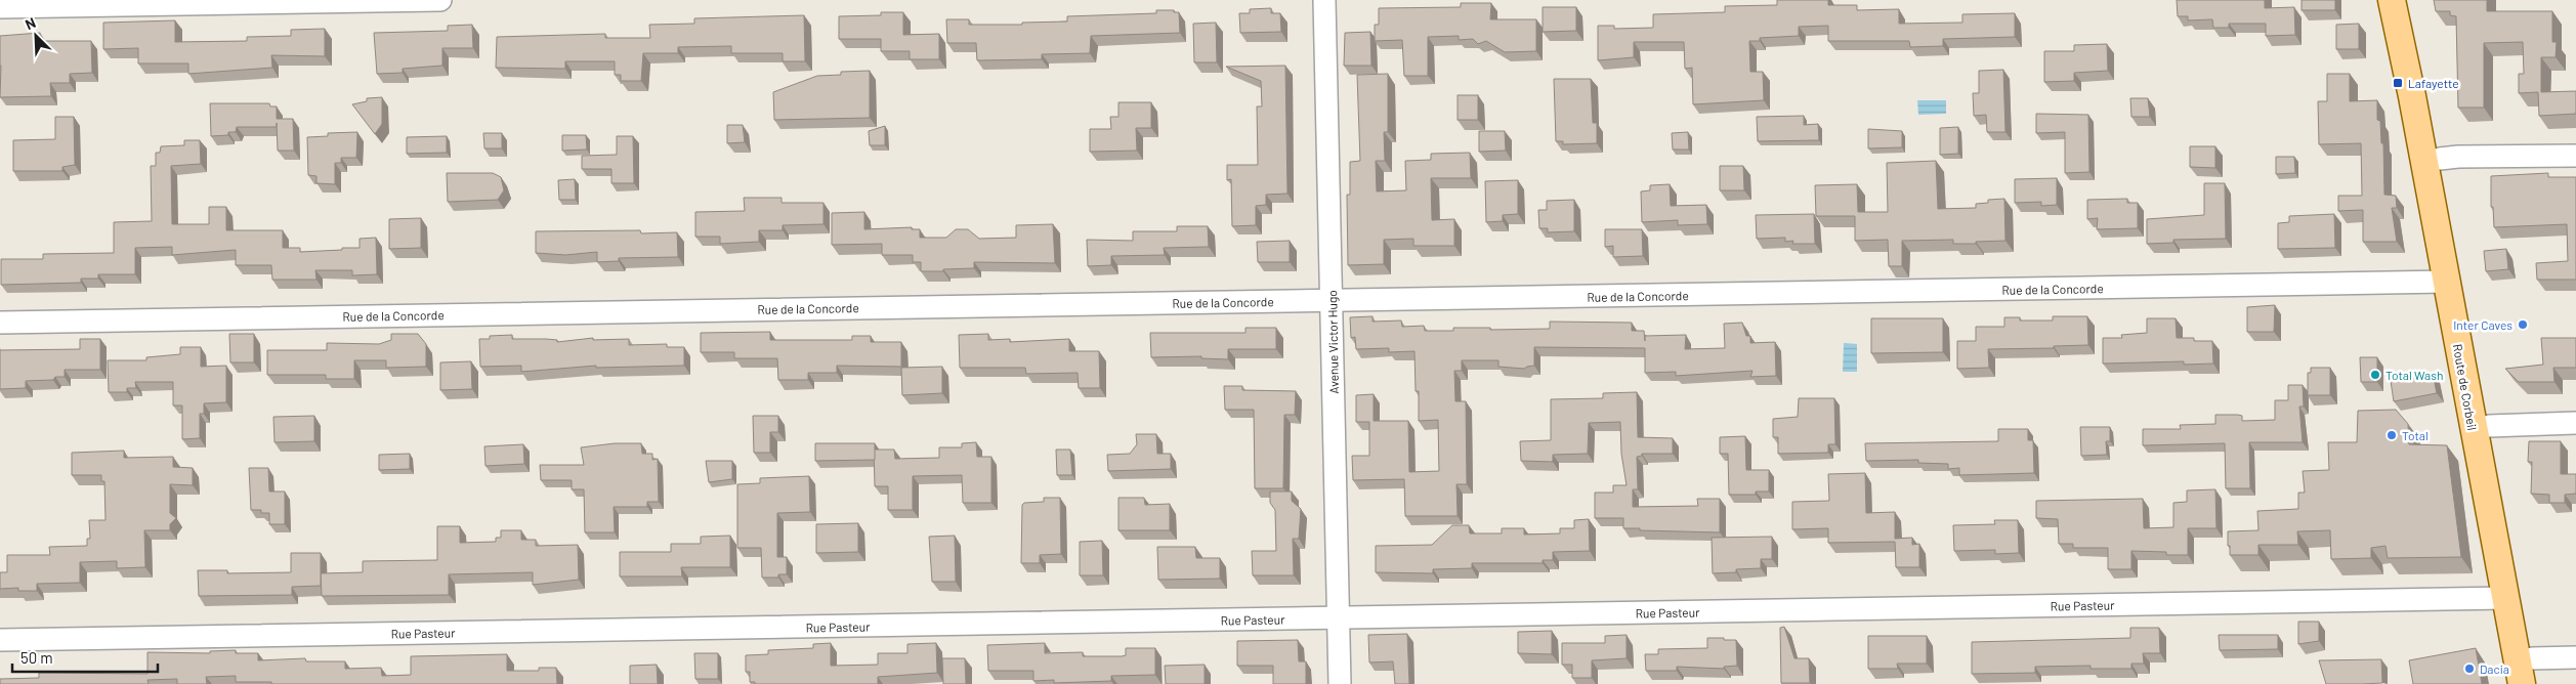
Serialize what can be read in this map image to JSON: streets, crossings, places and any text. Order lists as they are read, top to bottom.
{
  "streets": {
    "main road": ["Route de Corbeil"],
    "street": ["Rue de la Concorde", "Avenue Victor Hugo", "Rue Pasteur"]
  },
  "crossings": [
    ["Rue de la Concorde", "Avenue Victor Hugo"],
    ["Rue de la Concorde", "Route de Corbeil"],
    ["Avenue Victor Hugo", "Rue Pasteur"],
    ["Route de Corbeil", "Rue Pasteur"]
  ],
  "places": {
    "transit": ["Lafayette"],
    "other": [
      "Inter Caves",
      "Total Wash",
      "Total",
      "Dacia"
    ]
  },
  "scale_bar": "50 m",
  "north": "top left"
}
